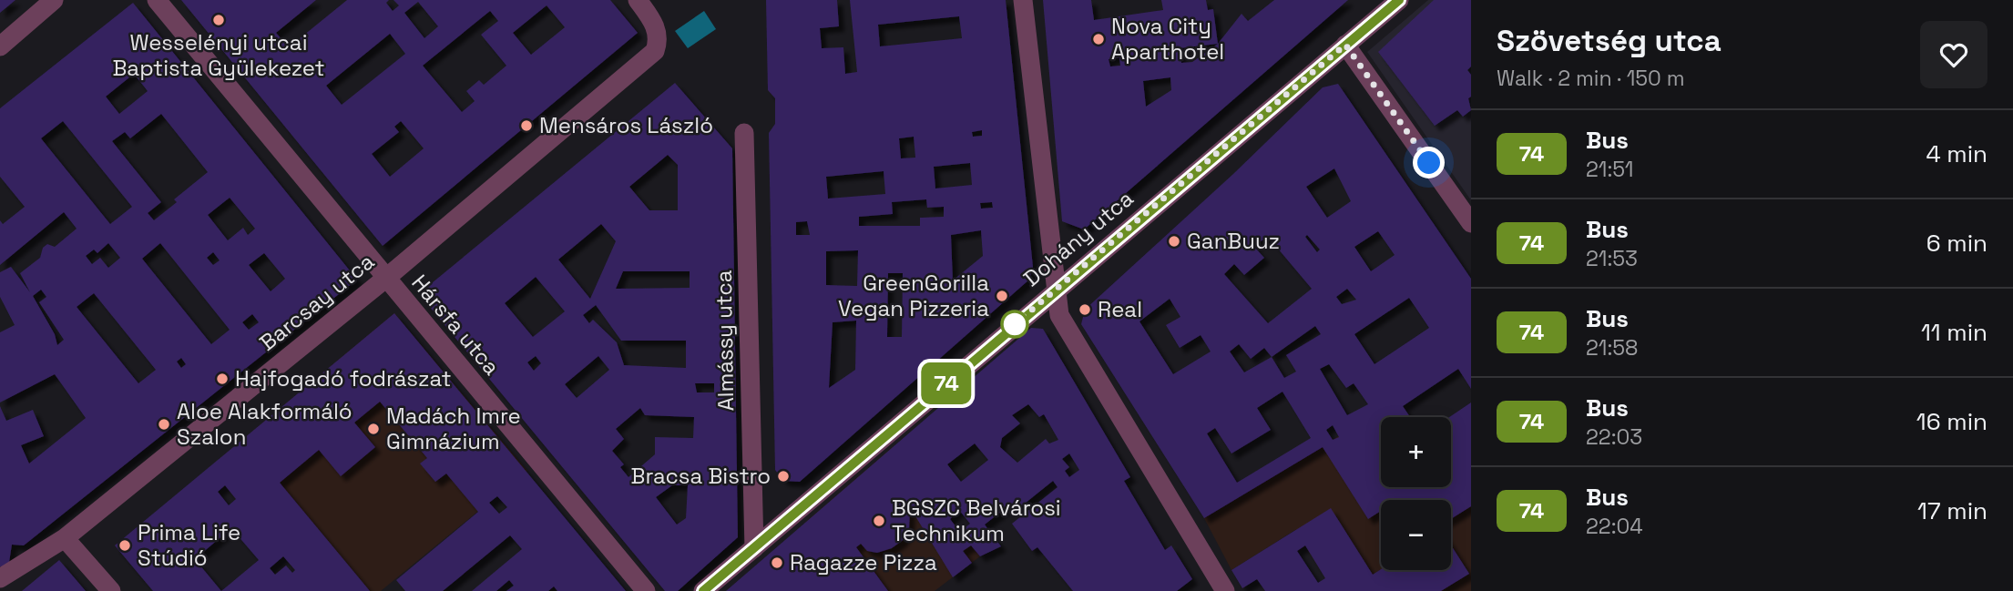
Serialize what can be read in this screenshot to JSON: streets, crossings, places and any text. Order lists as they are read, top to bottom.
{
  "streets": {
    "street": [
      "Dohány utca",
      "Barcsay utca",
      "Hársfa utca",
      "Almássy utca"
    ]
  },
  "crossings": [
    ["Dohány utca", "Almássy utca"],
    ["Barcsay utca", "Hársfa utca"]
  ],
  "places": [
    "Wesselényi utcai Baptista Gyülekezet",
    "Nova City Aparthotel",
    "Mensáros László",
    "GanBuuz",
    "GreenGorilla Vegan Pizzeria",
    "Real",
    "Hajfogadó fodrászat",
    "Aloe Alakformáló Szalon",
    "Madách Imre Gimnázium",
    "Bracsa Bistro",
    "BGSZC Belvárosi Technikum",
    "Prima Life Stúdió",
    "Ragazze Pizza"
  ],
  "lines": ["bus line 74"],
  "page": {
    "on_map": "74",
    "heading": ["Szövetség utca", "Walk · 2 min · 150 m"],
    "list": [
      {
        "mark": "74",
        "name": "Bus",
        "note": "21:51",
        "value": "4 min"
      },
      {
        "mark": "74",
        "name": "Bus",
        "note": "21:53",
        "value": "6 min"
      },
      {
        "mark": "74",
        "name": "Bus",
        "note": "21:58",
        "value": "11 min"
      },
      {
        "mark": "74",
        "name": "Bus",
        "note": "22:03",
        "value": "16 min"
      },
      {
        "mark": "74",
        "name": "Bus",
        "note": "22:04",
        "value": "17 min"
      }
    ],
    "map_buttons": ["+", "−"]
  }
}
